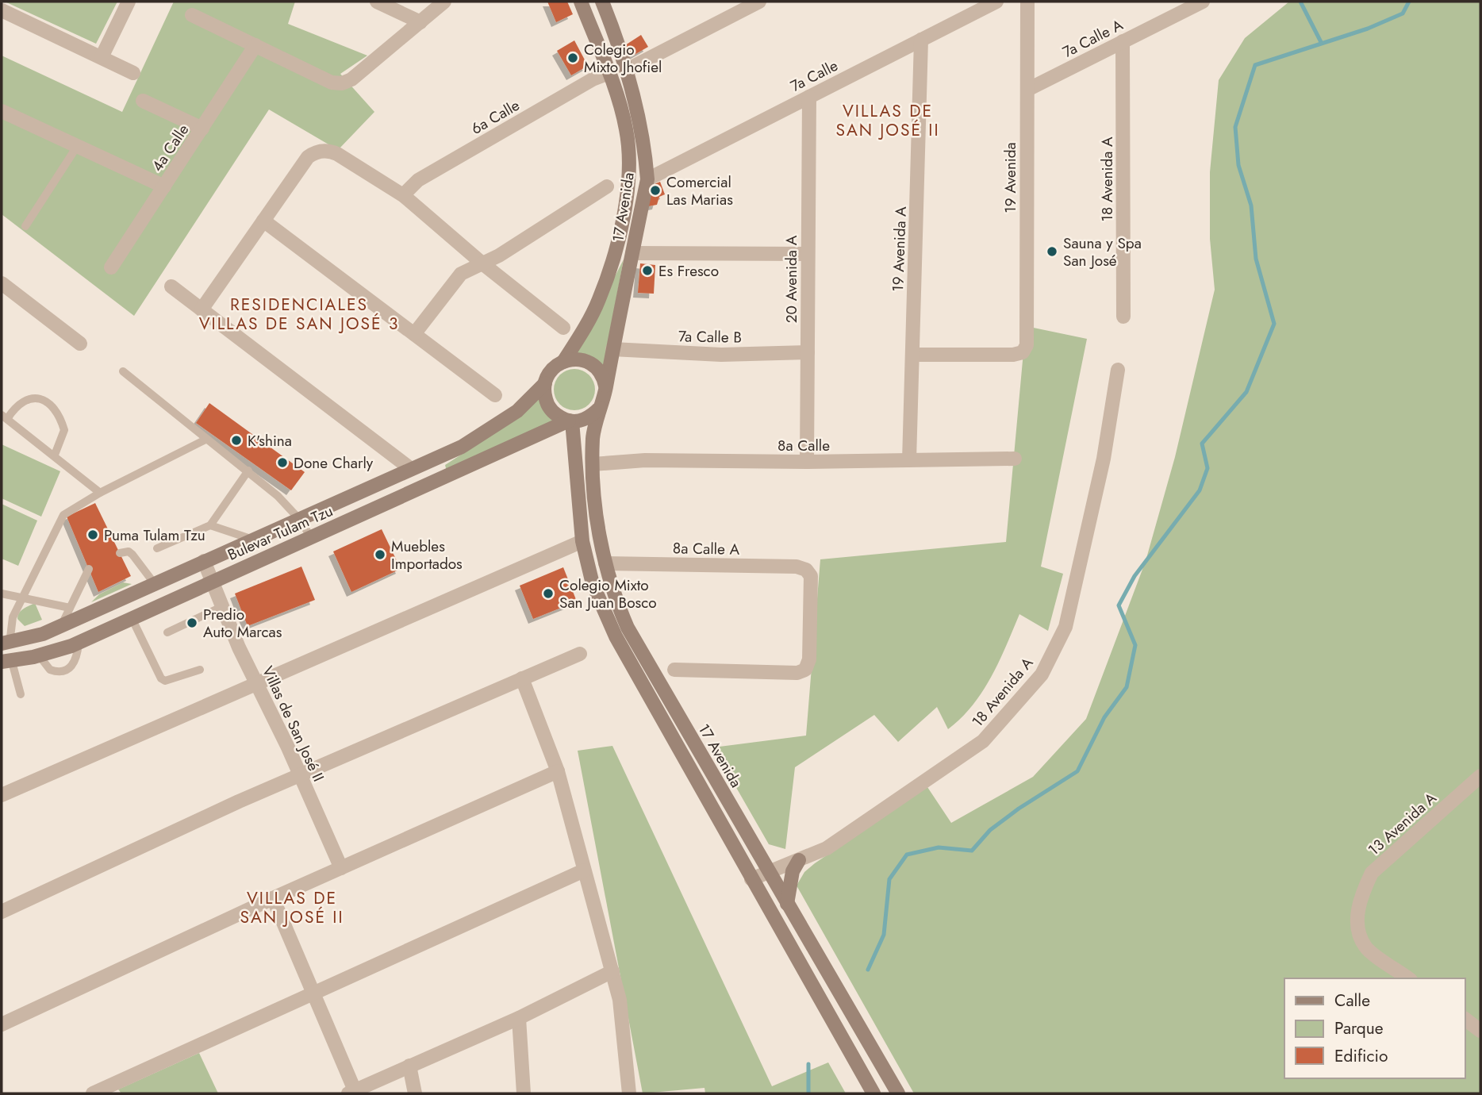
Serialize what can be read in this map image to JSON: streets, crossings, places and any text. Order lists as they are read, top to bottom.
{
  "streets": {
    "main road": ["17 Avenida", "Bulevar Tulam Tzu"],
    "street": [
      "7a Calle A",
      "7a Calle",
      "6a Calle",
      "4a Calle",
      "19 Avenida",
      "18 Avenida A",
      "19 Avenida A",
      "20 Avenida A",
      "7a Calle B",
      "8a Calle",
      "8a Calle A",
      "Villas de San José II",
      "13 Avenida A"
    ]
  },
  "crossings": [
    ["7a Calle A", "19 Avenida"],
    ["7a Calle A", "18 Avenida A"],
    ["7a Calle", "17 Avenida"],
    ["7a Calle", "19 Avenida A"],
    ["7a Calle", "20 Avenida A"],
    ["6a Calle", "17 Avenida"],
    ["19 Avenida", "19 Avenida A"],
    ["18 Avenida A", "17 Avenida"],
    ["17 Avenida", "7a Calle B"],
    ["17 Avenida", "8a Calle"],
    ["17 Avenida", "Bulevar Tulam Tzu"],
    ["17 Avenida", "8a Calle A"],
    ["19 Avenida A", "8a Calle"],
    ["20 Avenida A", "7a Calle B"],
    ["20 Avenida A", "8a Calle"],
    ["Bulevar Tulam Tzu", "Villas de San José II"]
  ],
  "districts": ["VILLAS DE SAN JOSÉ II", "RESIDENCIALES VILLAS DE SAN JOSÉ 3", "VILLAS DE SAN JOSÉ II"],
  "places": [
    "Colegio Mixto Jhofiel",
    "Comercial Las Marias",
    "Sauna y Spa San José",
    "Es Fresco",
    "K'shina",
    "Done Charly",
    "Puma Tulam Tzu",
    "Muebles Importados",
    "Colegio Mixto San Juan Bosco",
    "Predio Auto Marcas"
  ],
  "legend": ["Calle", "Parque", "Edificio"]
}
